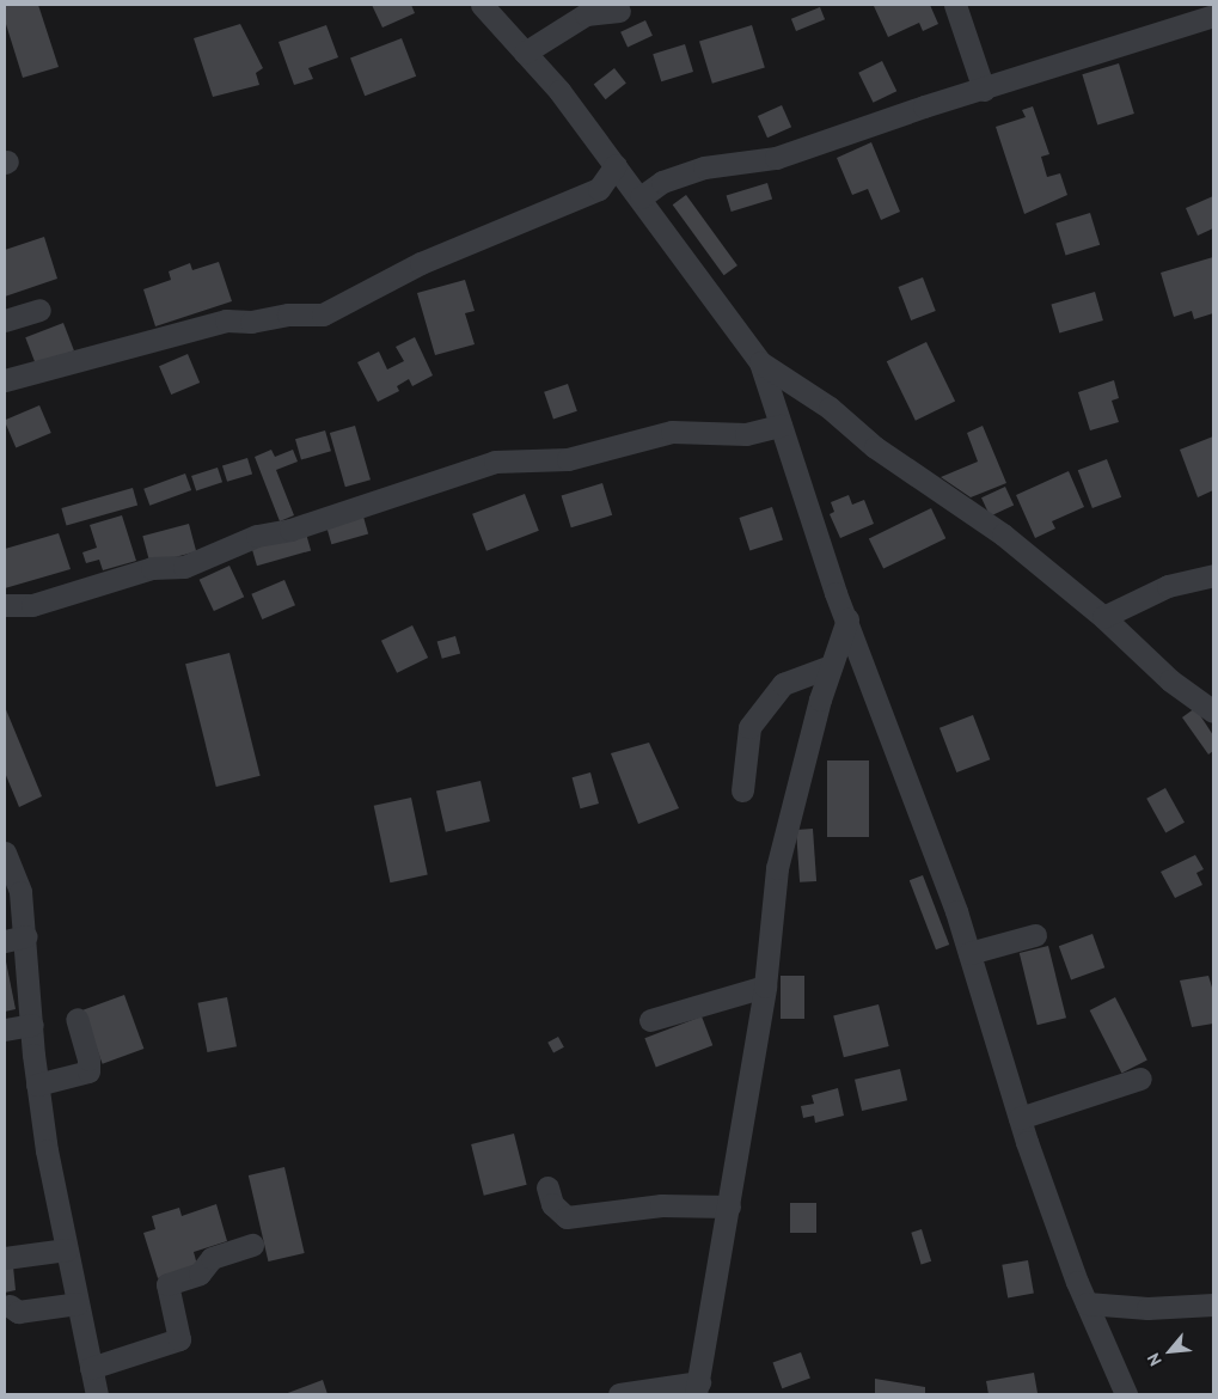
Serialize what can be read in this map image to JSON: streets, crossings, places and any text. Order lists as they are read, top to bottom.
{
  "north": "bottom left"
}
